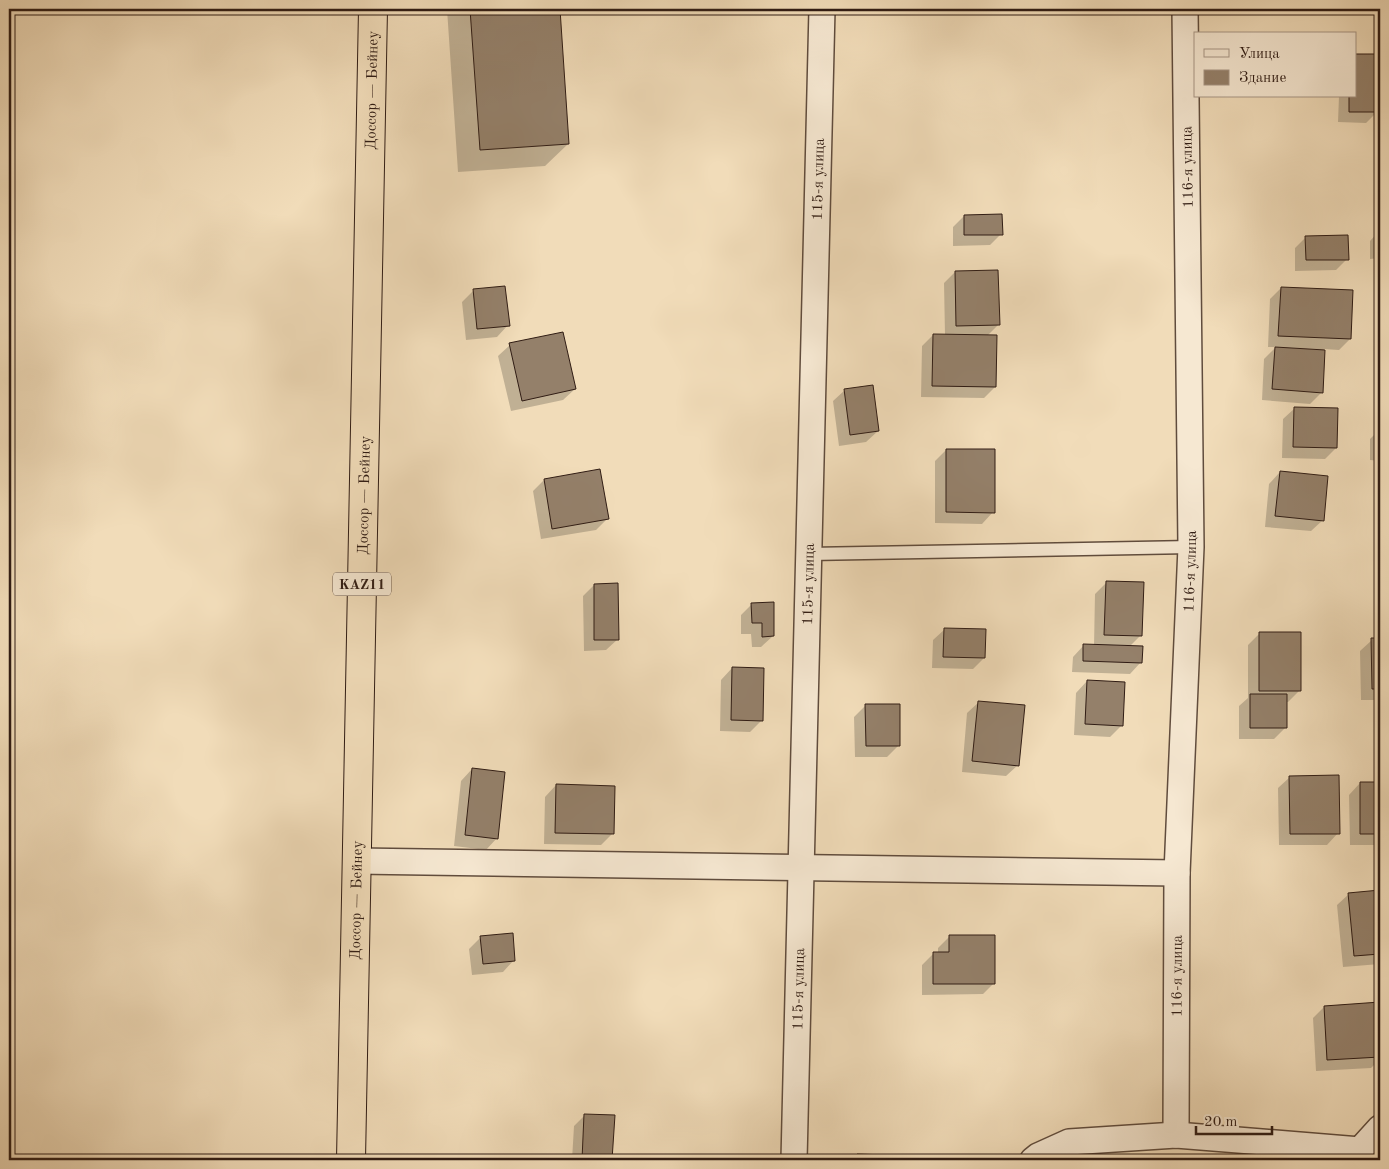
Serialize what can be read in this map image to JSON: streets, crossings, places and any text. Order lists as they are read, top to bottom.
{
  "streets": {
    "highway": ["Доссор — Бейнеу", "KAZ11"],
    "street": ["116-я улица", "115-я улица"]
  },
  "legend": ["Улица", "Здание"],
  "scale_bar": "20 m"
}
